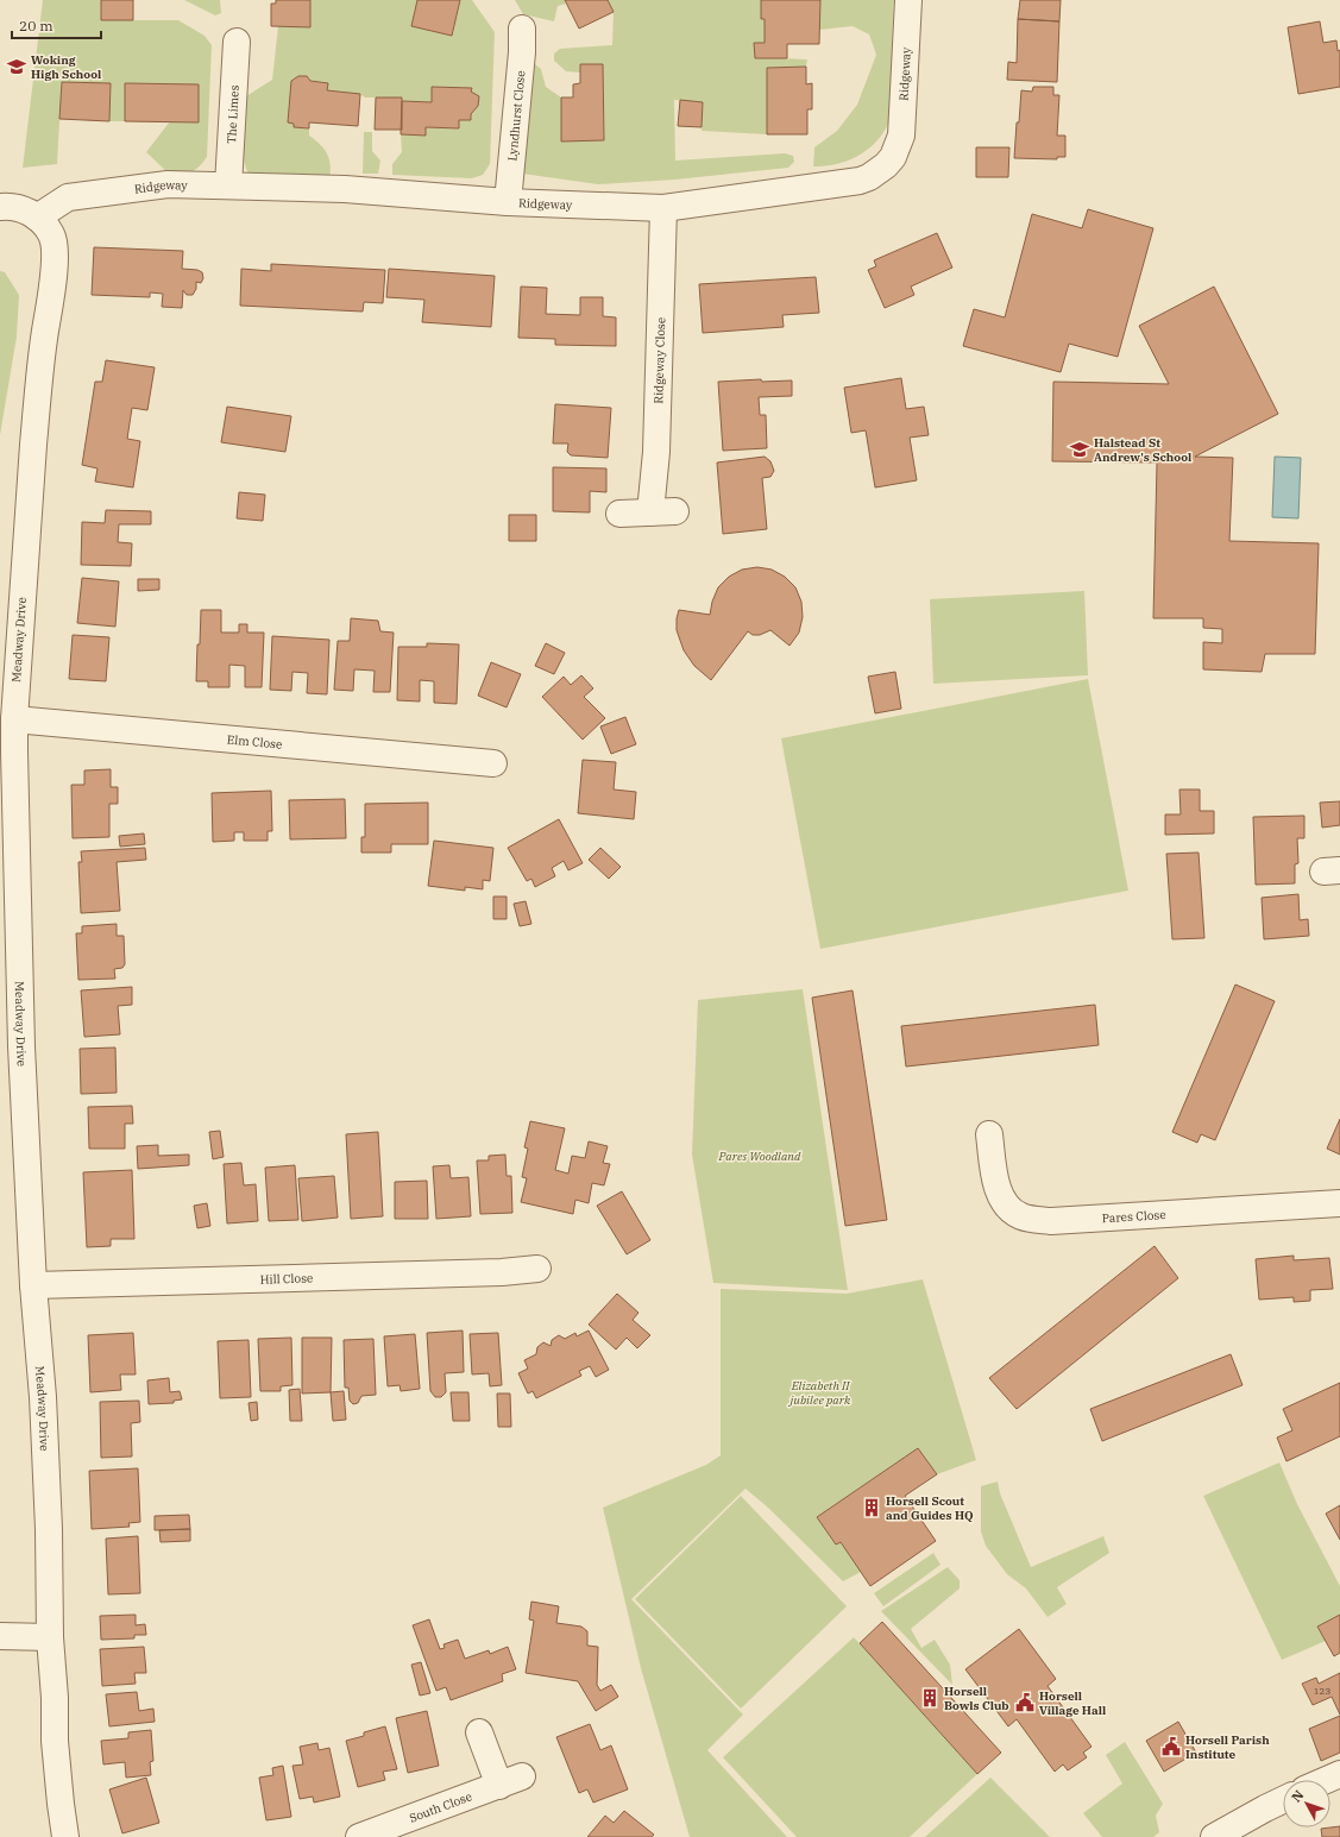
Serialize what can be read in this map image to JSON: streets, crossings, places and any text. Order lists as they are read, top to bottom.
{
  "streets": {
    "street": [
      "Ridgeway",
      "The Limes",
      "Lyndhurst Close",
      "Ridgeway Close",
      "Meadway Drive",
      "Elm Close",
      "Pares Close",
      "Hill Close",
      "South Close"
    ]
  },
  "crossings": [
    ["Ridgeway", "The Limes"],
    ["Ridgeway", "Lyndhurst Close"],
    ["Ridgeway", "Ridgeway Close"],
    ["Ridgeway", "Meadway Drive"],
    ["Meadway Drive", "Elm Close"],
    ["Meadway Drive", "Hill Close"]
  ],
  "parks": ["Pares Woodland", "Elizabeth II jubilee park"],
  "places": {
    "school or university": ["Woking High School", "Halstead St Andrew's School"],
    "building": ["Horsell Scout and Guides HQ", "Horsell Bowls Club"],
    "public building": ["Horsell Village Hall", "Horsell Parish Institute"]
  },
  "house_numbers": ["123"],
  "scale_bar": "20 m",
  "north": "top left"
}
